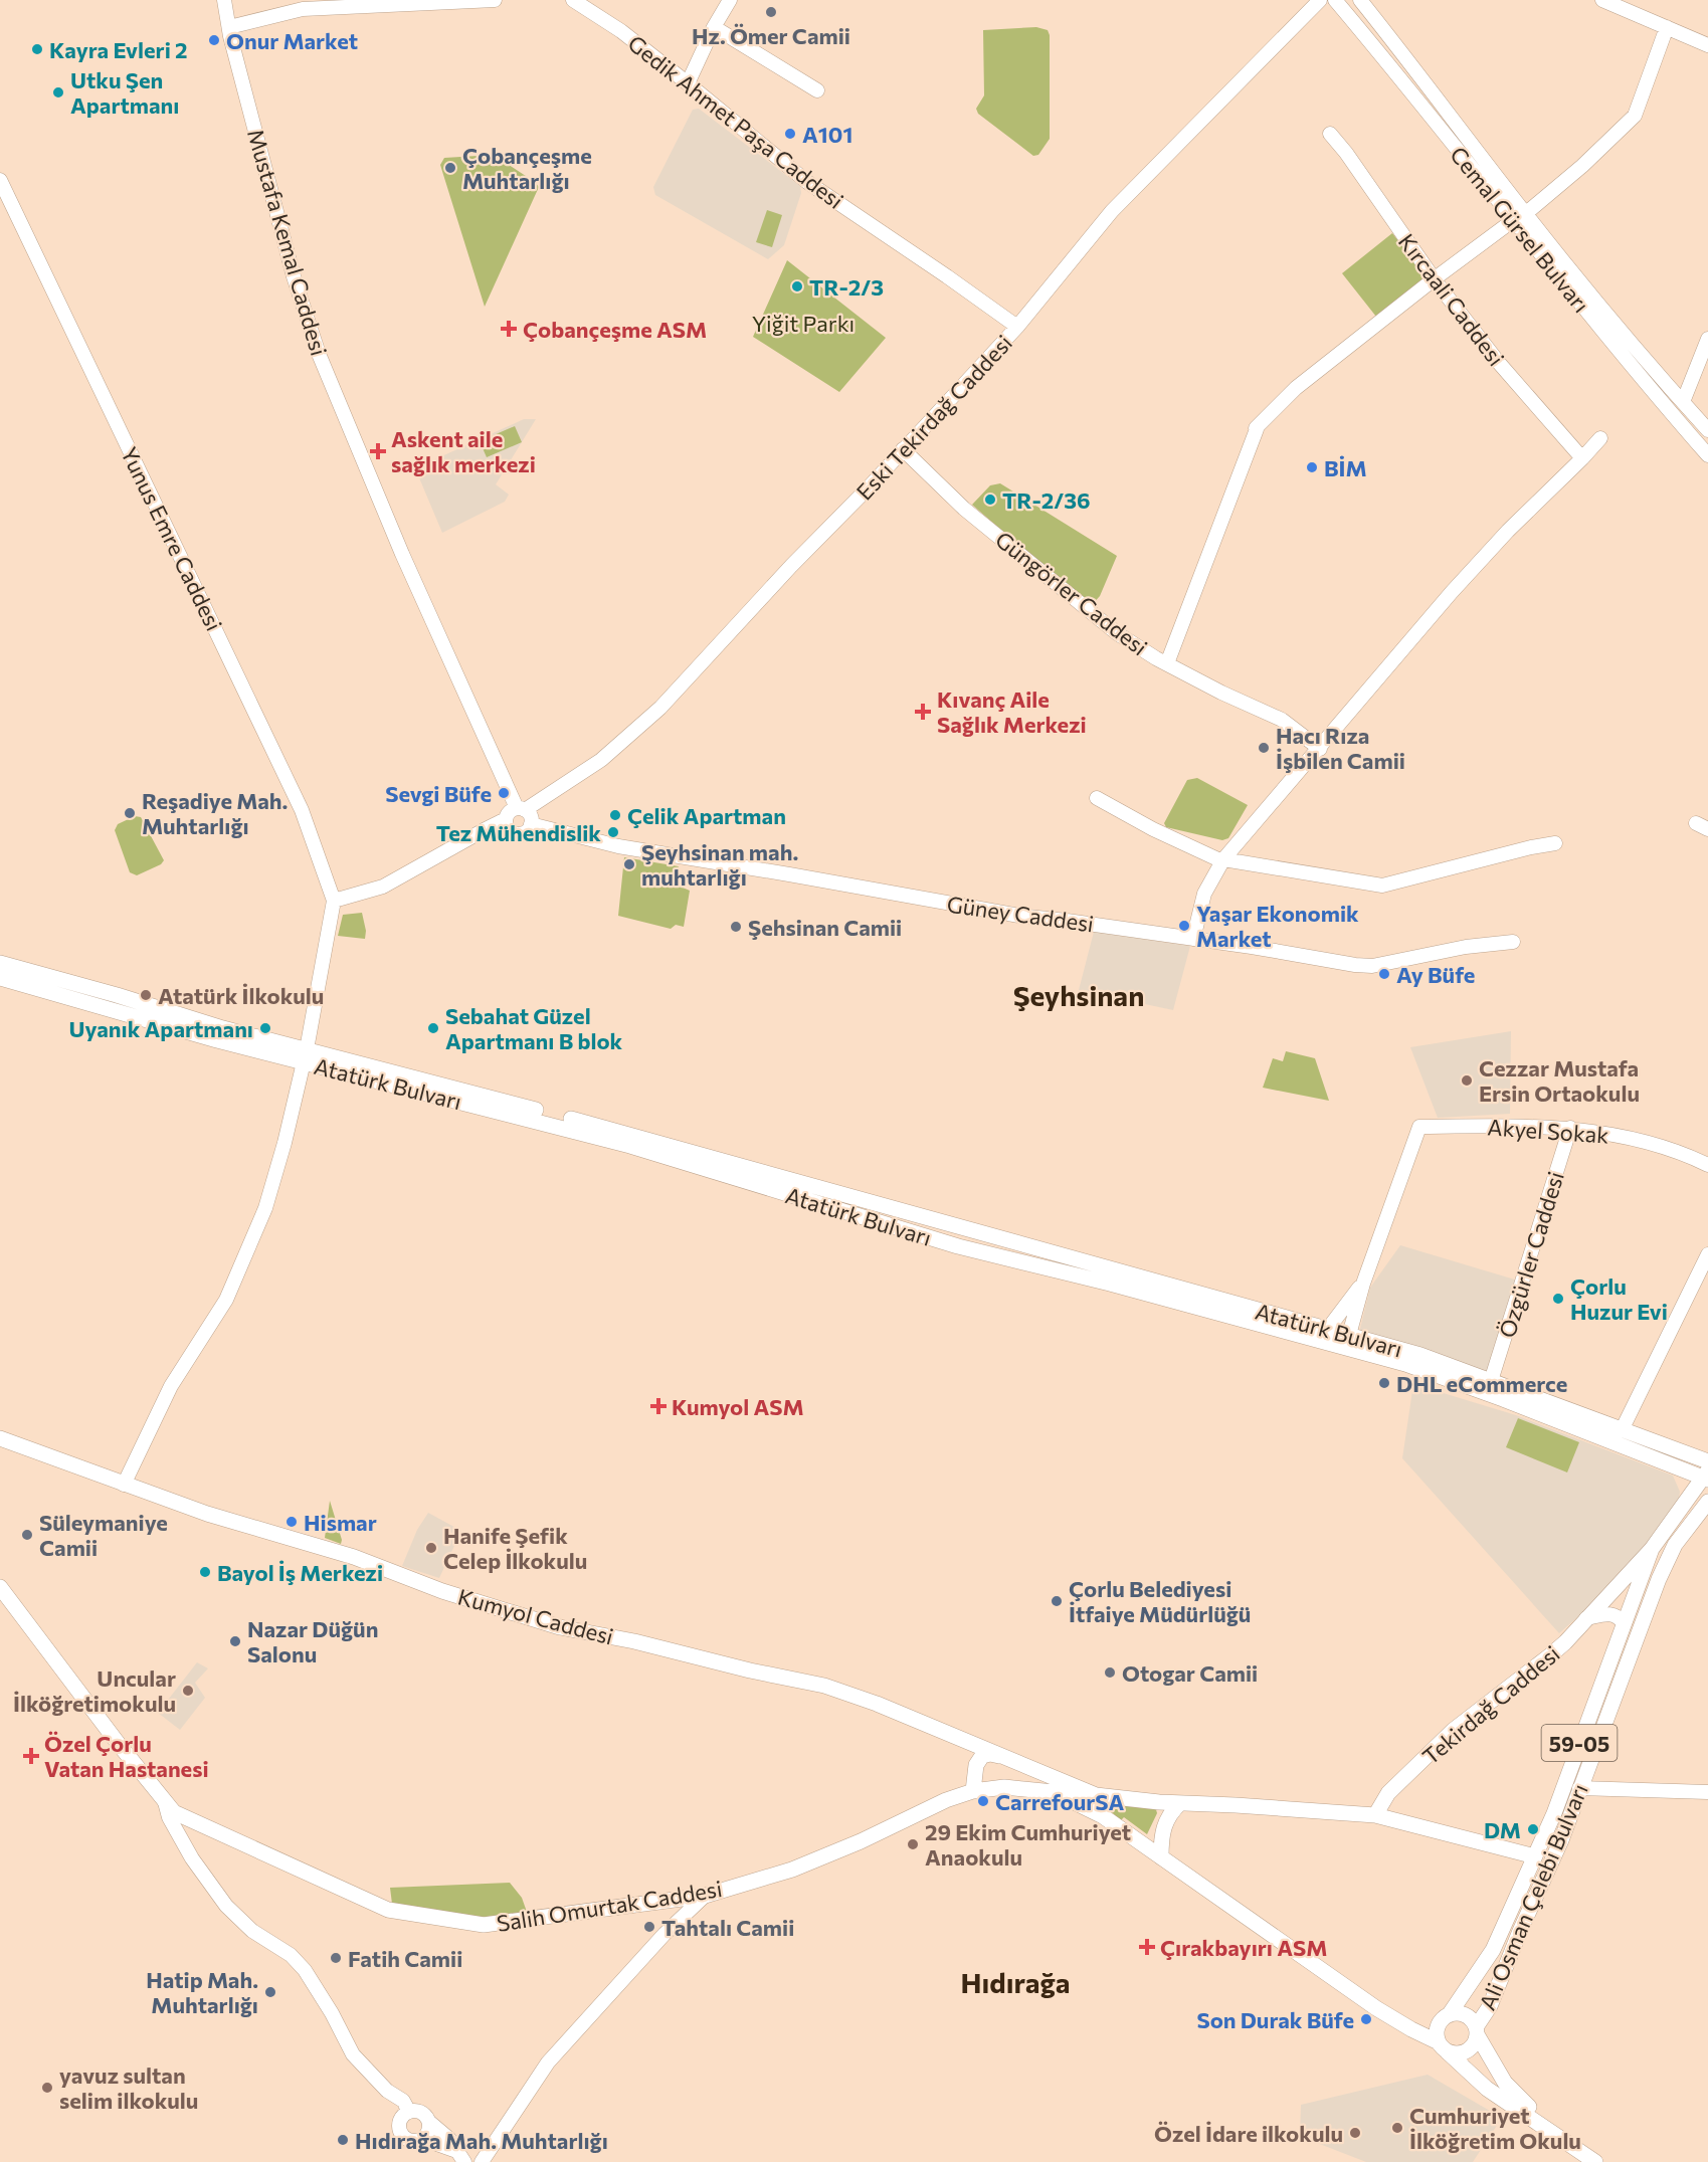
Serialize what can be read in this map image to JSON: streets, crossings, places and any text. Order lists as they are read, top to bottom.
{
  "streets": {
    "main road": [
      "Atatürk Bulvarı",
      "Kumyol Caddesi",
      "Tekirdağ Caddesi",
      "59-05",
      "Ali Osman Çelebi Bulvarı",
      "Salih Omurtak Caddesi"
    ],
    "street": [
      "Gedik Ahmet Paşa Caddesi",
      "Cemal Gürsel Bulvarı",
      "Mustafa Kemal Caddesi",
      "Kırcaali Caddesi",
      "Eski Tekirdağ Caddesi",
      "Yunus Emre Caddesi",
      "Güngörler Caddesi",
      "Güney Caddesi",
      "Akyel Sokak",
      "Özgürler Caddesi"
    ]
  },
  "crossings": [
    ["Gedik Ahmet Paşa Caddesi", "Eski Tekirdağ Caddesi"],
    ["Mustafa Kemal Caddesi", "Eski Tekirdağ Caddesi"],
    ["Mustafa Kemal Caddesi", "Güney Caddesi"],
    ["Eski Tekirdağ Caddesi", "Güngörler Caddesi"],
    ["Eski Tekirdağ Caddesi", "Güney Caddesi"],
    ["Atatürk Bulvarı", "Özgürler Caddesi"],
    ["Atatürk Bulvarı", "Ali Osman Çelebi Bulvarı"],
    ["Akyel Sokak", "Özgürler Caddesi"],
    ["Tekirdağ Caddesi", "Ali Osman Çelebi Bulvarı"],
    ["Ali Osman Çelebi Bulvarı", "Salih Omurtak Caddesi"]
  ],
  "districts": ["Şeyhsinan", "Hıdırağa"],
  "parks": ["Yiğit Parkı"],
  "places": {
    "other": [
      "Hz. Ömer Camii",
      "Onur Market",
      "Kayra Evleri 2",
      "Utku Şen Apartmanı",
      "A101",
      "Çobançeşme Muhtarlığı",
      "TR-2/3",
      "BİM",
      "TR-2/36",
      "Hacı Rıza İşbilen Camii",
      "Sevgi Büfe",
      "Reşadiye Mah. Muhtarlığı",
      "Çelik Apartman",
      "Tez Mühendislik",
      "Şeyhsinan mah. muhtarlığı",
      "Yaşar Ekonomik Market",
      "Şehsinan Camii",
      "Ay Büfe",
      "Atatürk İlkokulu",
      "Uyanık Apartmanı",
      "Sebahat Güzel Apartmanı B blok",
      "Cezzar Mustafa Ersin Ortaokulu",
      "Çorlu Huzur Evi",
      "DHL eCommerce",
      "Hismar",
      "Süleymaniye Camii",
      "Hanife Şefik Celep İlkokulu",
      "Bayol İş Merkezi",
      "Çorlu Belediyesi İtfaiye Müdürlüğü",
      "Nazar Düğün Salonu",
      "Otogar Camii",
      "Uncular İlköğretimokulu",
      "CarrefourSA",
      "DM",
      "29 Ekim Cumhuriyet Anaokulu",
      "Tahtalı Camii",
      "Fatih Camii",
      "Hatip Mah. Muhtarlığı",
      "Son Durak Büfe",
      "yavuz sultan selim ilkokulu",
      "Cumhuriyet İlköğretim Okulu",
      "Özel İdare ilkokulu",
      "Hıdırağa Mah. Muhtarlığı"
    ],
    "health": [
      "Çobançeşme ASM",
      "Askent aile sağlık merkezi",
      "Kıvanç Aile Sağlık Merkezi",
      "Kumyol ASM",
      "Özel Çorlu Vatan Hastanesi",
      "Çırakbayırı ASM"
    ]
  }
}
